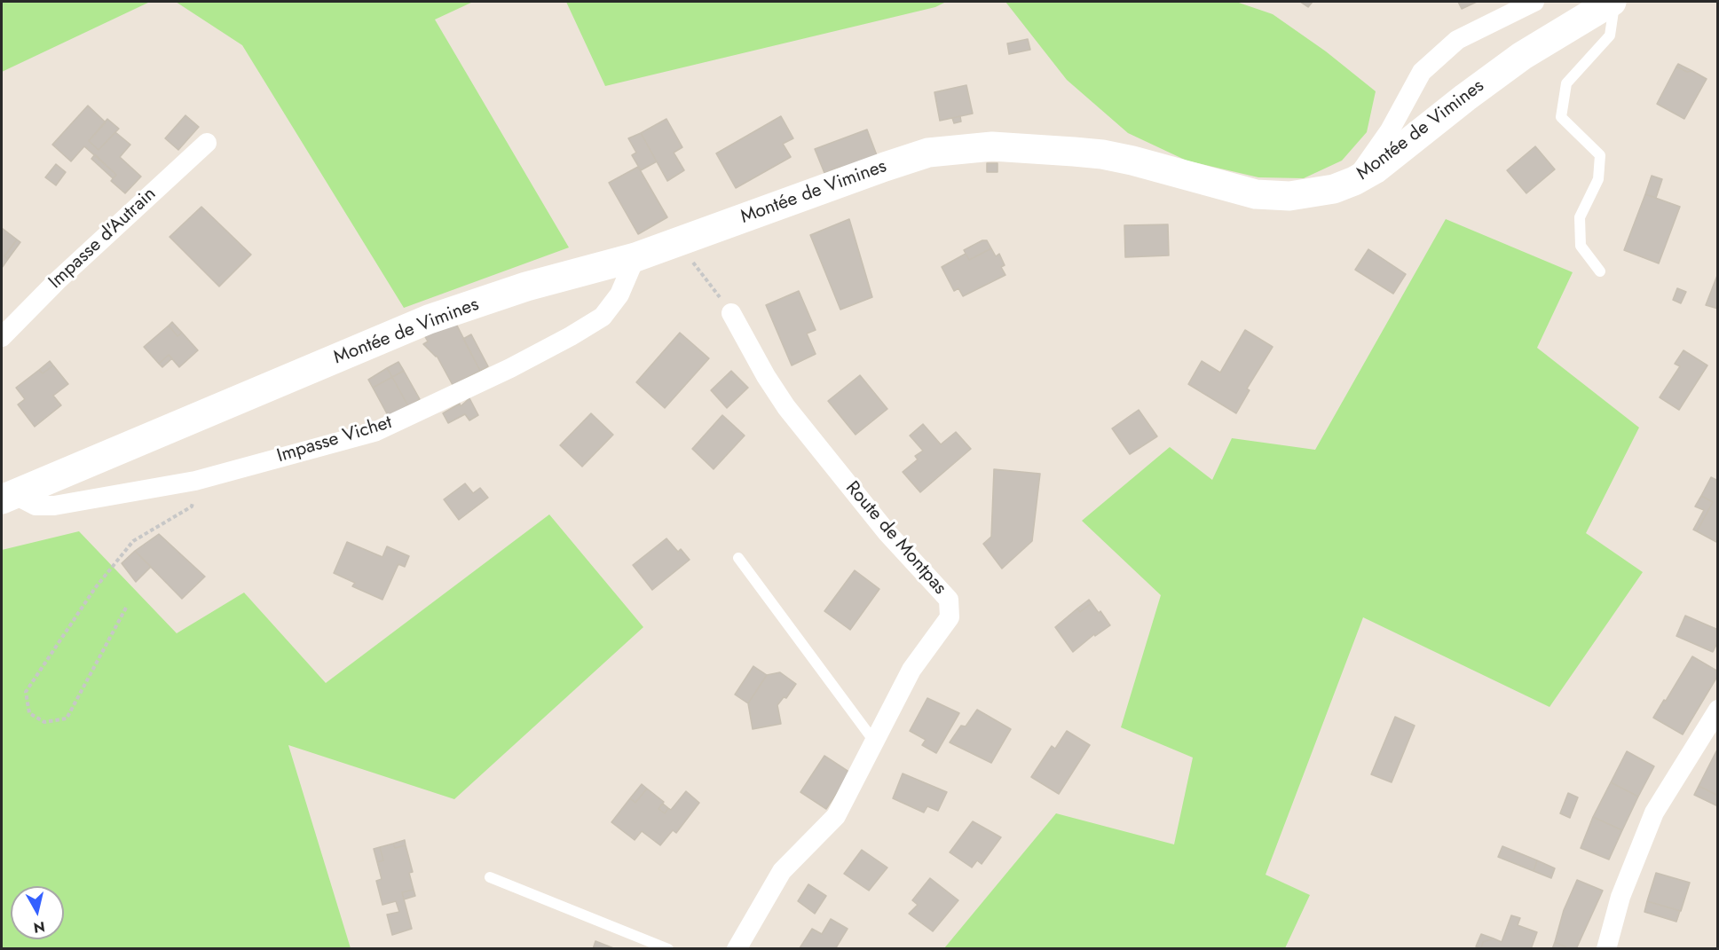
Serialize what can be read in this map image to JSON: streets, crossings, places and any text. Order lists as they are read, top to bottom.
{
  "streets": {
    "street": [
      "Montée de Vimines",
      "Impasse d'Autrain",
      "Impasse Vichet",
      "Route de Montpas"
    ]
  },
  "crossings": [
    ["Montée de Vimines", "Impasse Vichet"]
  ],
  "north": "bottom"
}
